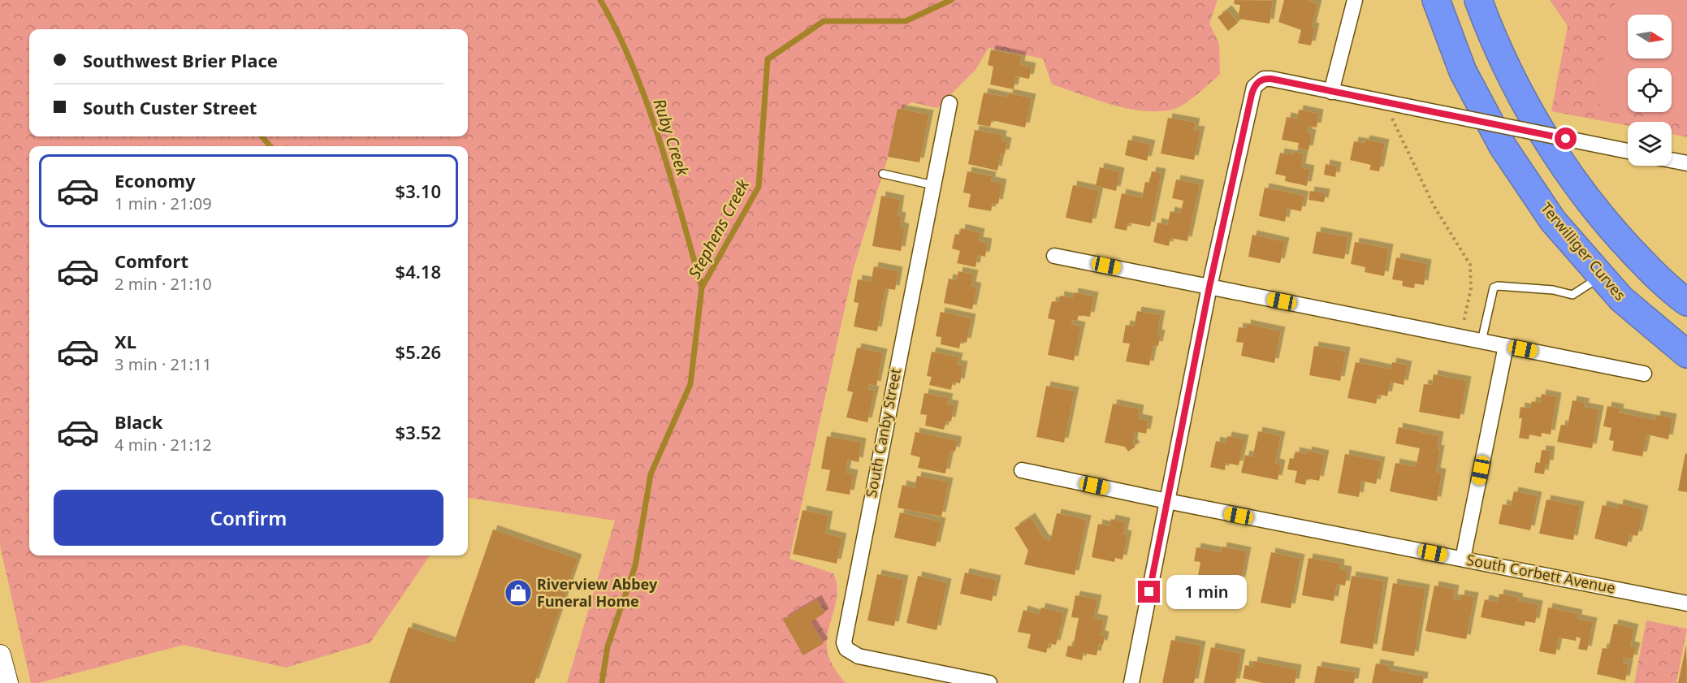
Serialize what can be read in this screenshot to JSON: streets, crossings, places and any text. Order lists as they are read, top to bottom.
{
  "streets": {
    "highway": ["Terwilliger Curves"],
    "street": ["South Canby Street", "South Corbett Avenue"]
  },
  "water": ["Ruby Creek", "Stephens Creek"],
  "places": {
    "shop": ["Riverview Abbey Funeral Home"]
  },
  "north": "right",
  "page": {
    "banner": ["Southwest Brier Place", "South Custer Street"],
    "list": [
      {
        "name": "Economy",
        "note": "1 min · 21:09",
        "value": "$3.10"
      },
      {
        "name": "Comfort",
        "note": "2 min · 21:10",
        "value": "$4.18"
      },
      {
        "name": "XL",
        "note": "3 min · 21:11",
        "value": "$5.26"
      },
      {
        "name": "Black",
        "note": "4 min · 21:12",
        "value": "$3.52"
      }
    ],
    "buttons": "Confirm",
    "bubble": "1 min"
  }
}
